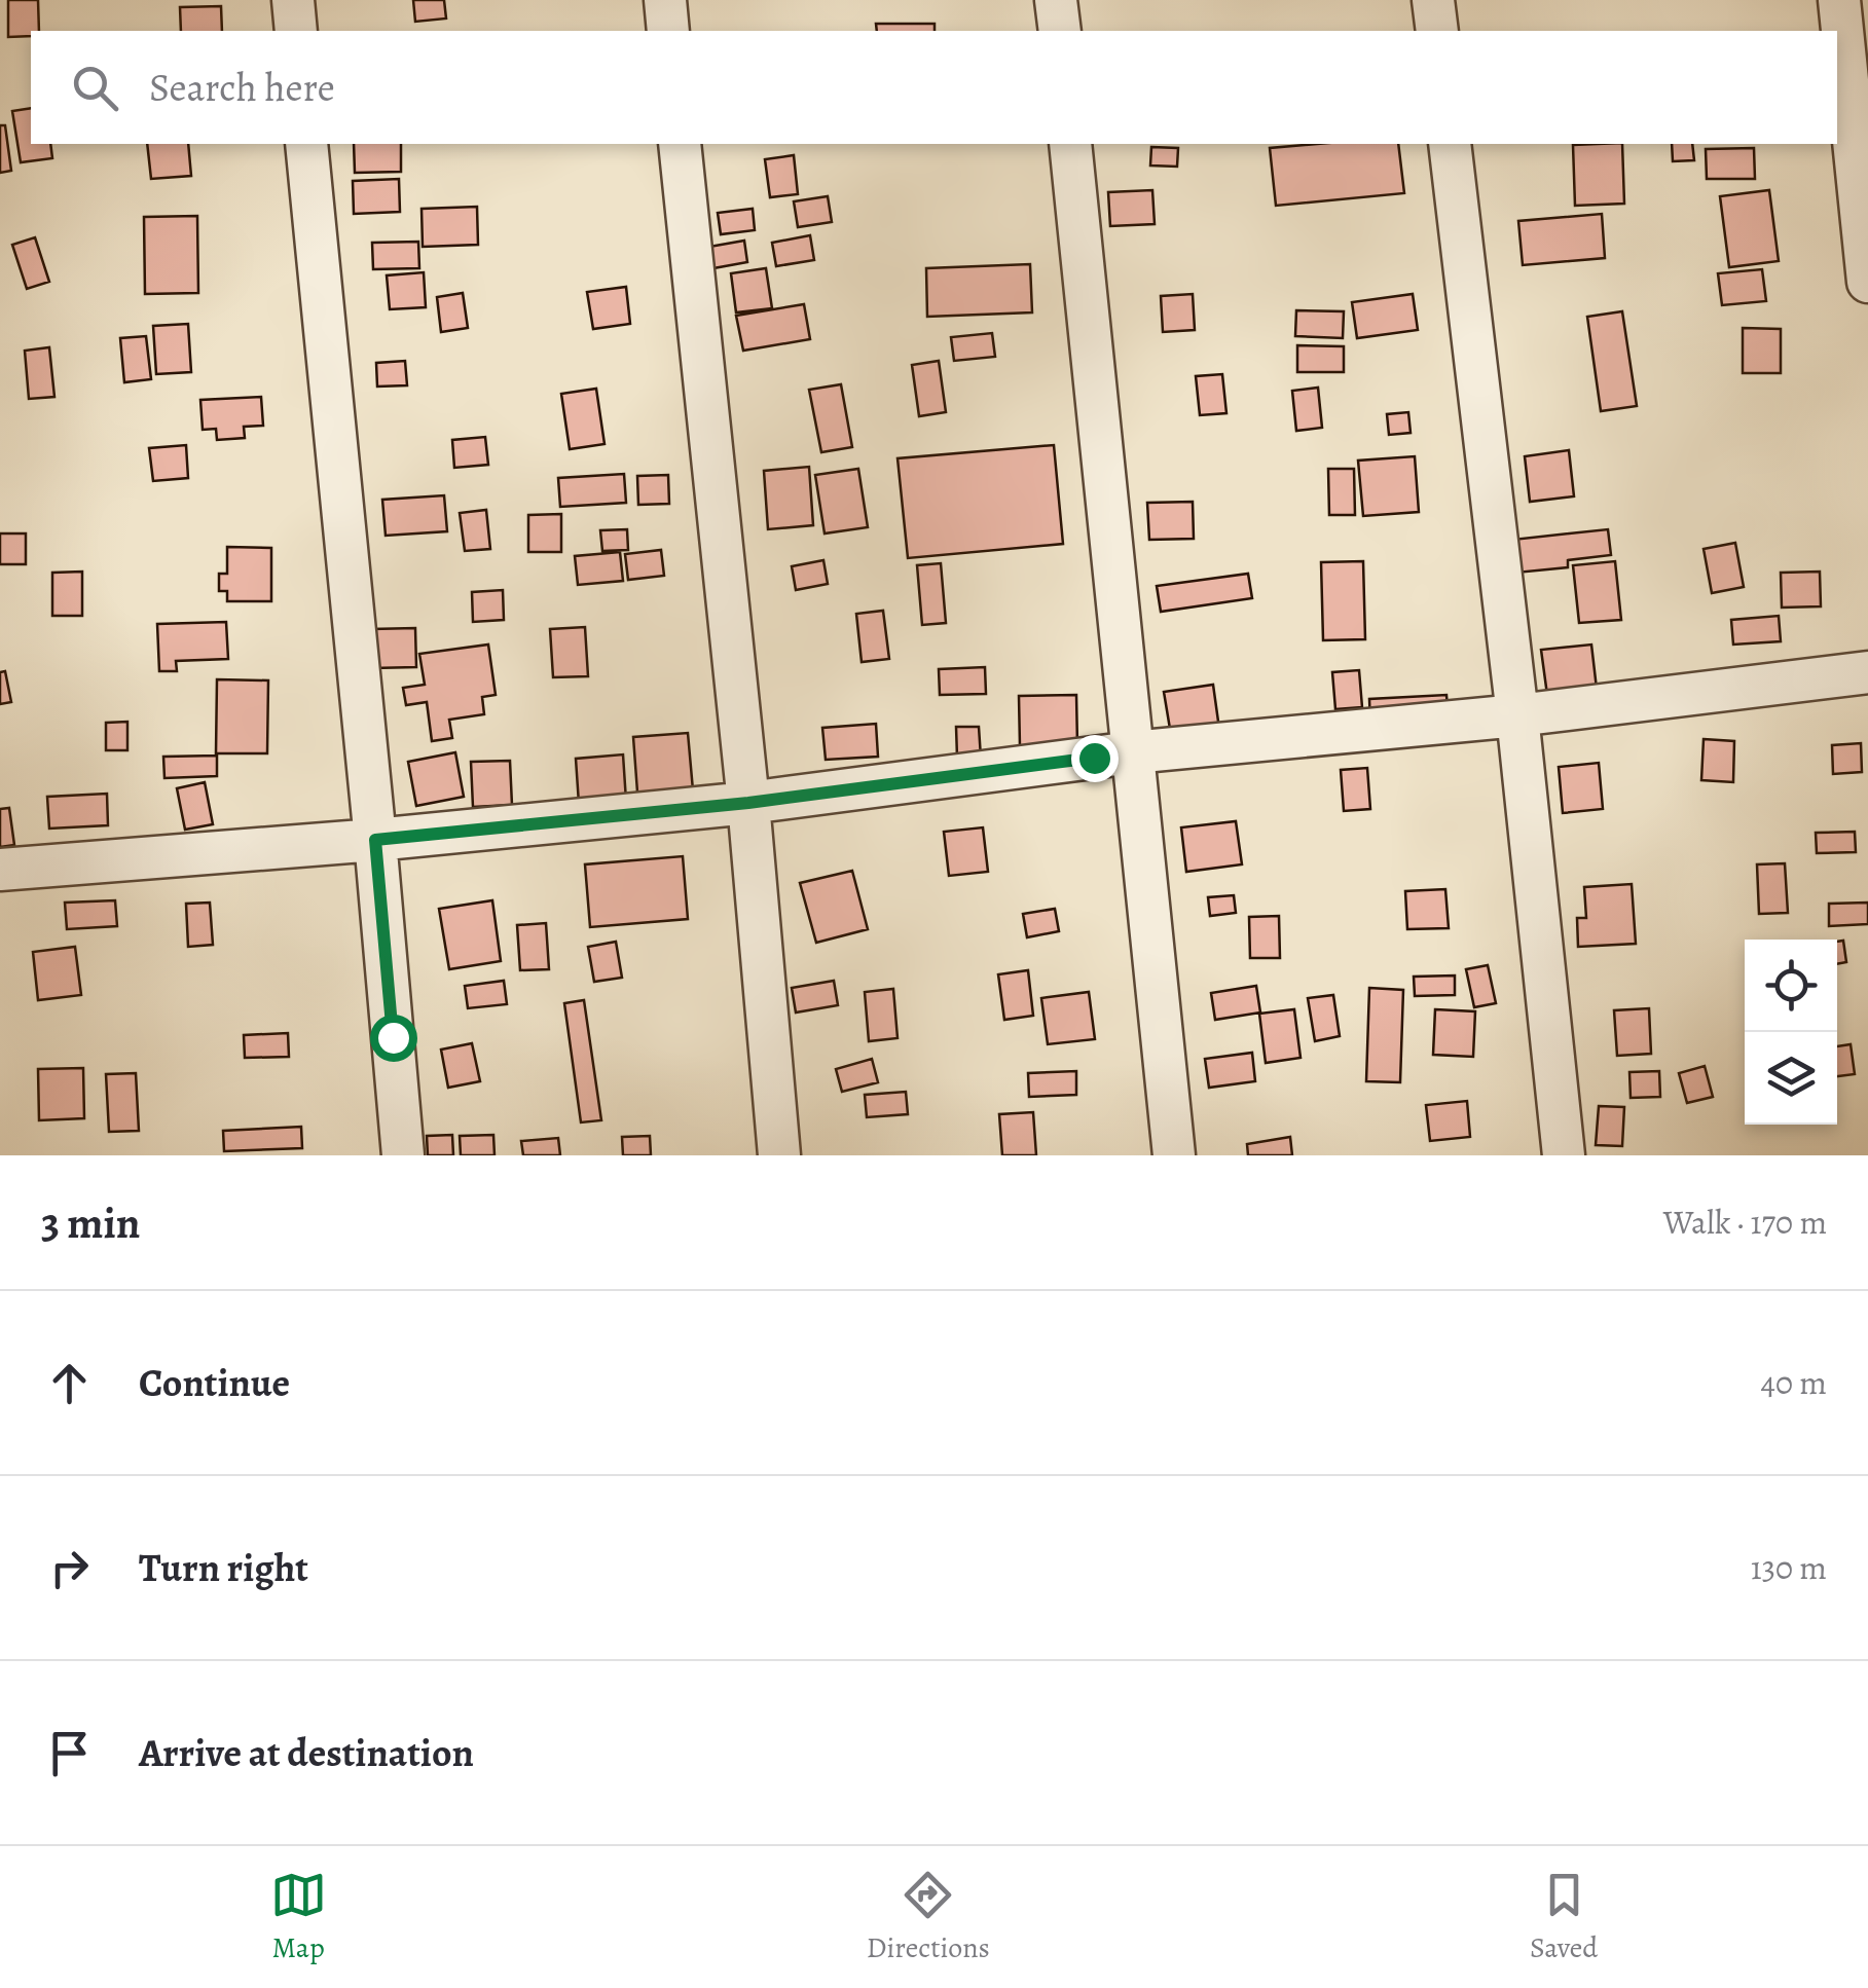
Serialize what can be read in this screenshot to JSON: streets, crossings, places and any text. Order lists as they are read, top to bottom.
{
  "page": {
    "search": "Search here",
    "heading": ["3 min", "Walk · 170 m"],
    "list": [
      ["Continue", "40 m"],
      ["Turn right", "130 m"],
      "Arrive at destination"
    ],
    "nav": ["Map", "Directions", "Saved"]
  }
}
